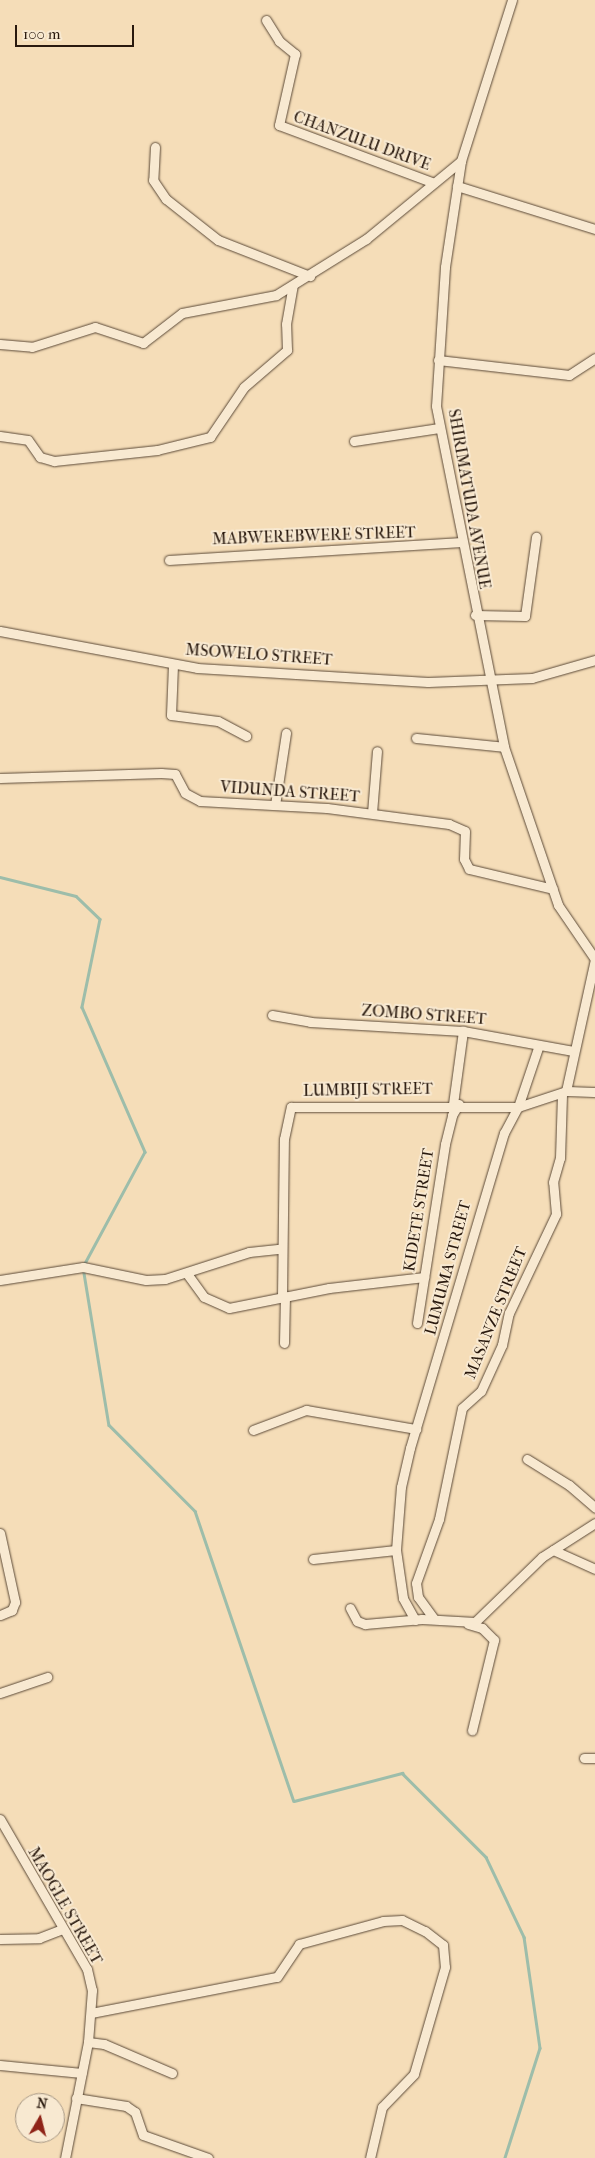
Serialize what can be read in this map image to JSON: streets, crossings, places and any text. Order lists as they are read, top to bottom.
{
  "streets": {
    "street": [
      "CHANZULU DRIVE",
      "SHIRIMATUDA AVENUE",
      "MABWEREBWERE STREET",
      "MSOWELO STREET",
      "VIDUNDA STREET",
      "ZOMBO STREET",
      "LUMBIJI STREET",
      "KIDETE STREET",
      "LUMUMA STREET",
      "MASANZE STREET",
      "MAOGLE STREET"
    ]
  },
  "crossings": [
    ["SHIRIMATUDA AVENUE", "MABWEREBWERE STREET"],
    ["SHIRIMATUDA AVENUE", "MSOWELO STREET"],
    ["SHIRIMATUDA AVENUE", "VIDUNDA STREET"],
    ["ZOMBO STREET", "KIDETE STREET"],
    ["ZOMBO STREET", "LUMUMA STREET"],
    ["LUMBIJI STREET", "KIDETE STREET"],
    ["LUMBIJI STREET", "LUMUMA STREET"]
  ],
  "scale_bar": "100 m",
  "north": "top"
}
